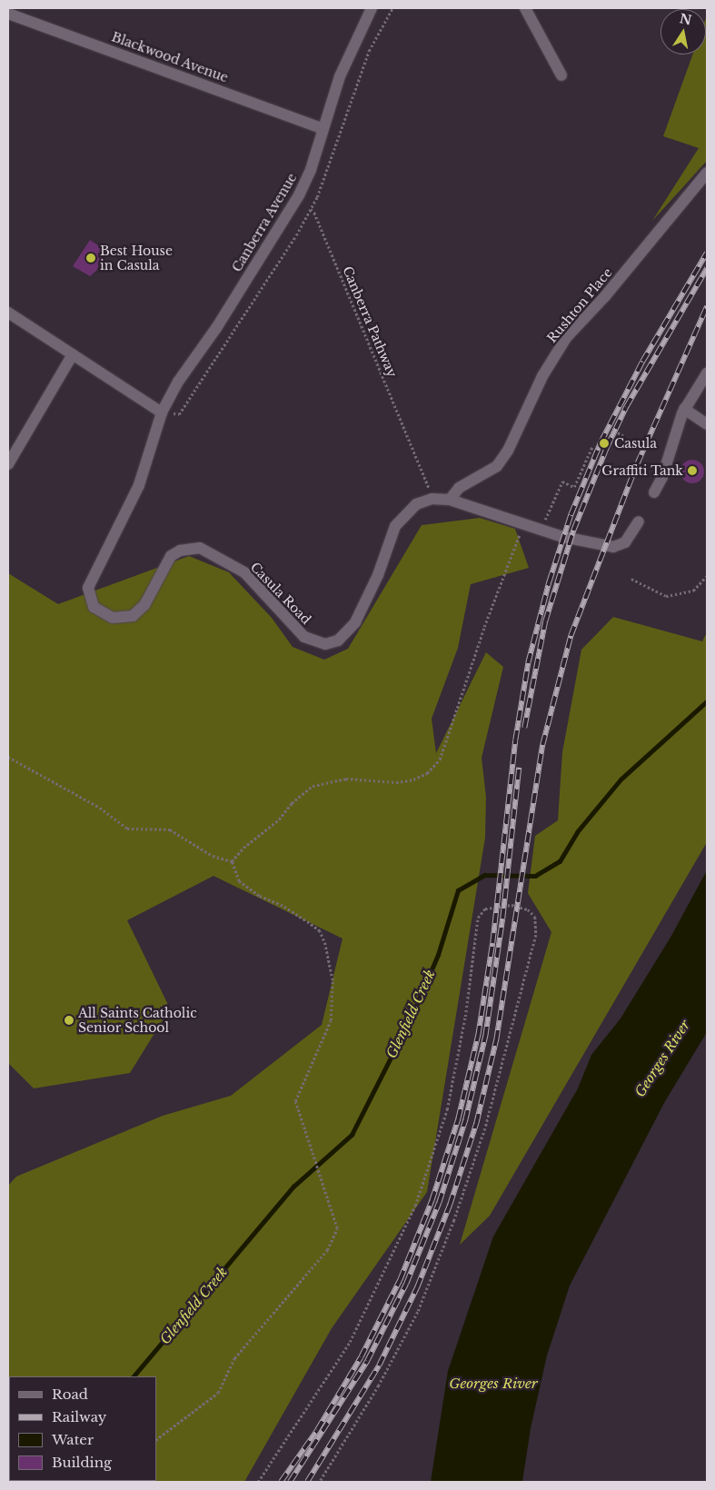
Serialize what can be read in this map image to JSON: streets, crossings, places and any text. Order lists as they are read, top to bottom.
{
  "streets": {
    "street": [
      "Blackwood Avenue",
      "Canberra Avenue",
      "Rushton Place",
      "Casula Road"
    ],
    "path": ["Canberra Pathway"]
  },
  "crossings": [
    ["Blackwood Avenue", "Canberra Avenue"],
    ["Canberra Avenue", "Casula Road"],
    ["Rushton Place", "Casula Road"],
    ["Canberra Pathway", "Casula Road"]
  ],
  "water": ["Glenfield Creek", "Georges River"],
  "places": [
    "Best House in Casula",
    "Casula",
    "Graffiti Tank",
    "All Saints Catholic Senior School"
  ],
  "legend": [
    "Road",
    "Railway",
    "Water",
    "Building"
  ],
  "north": "top"
}
